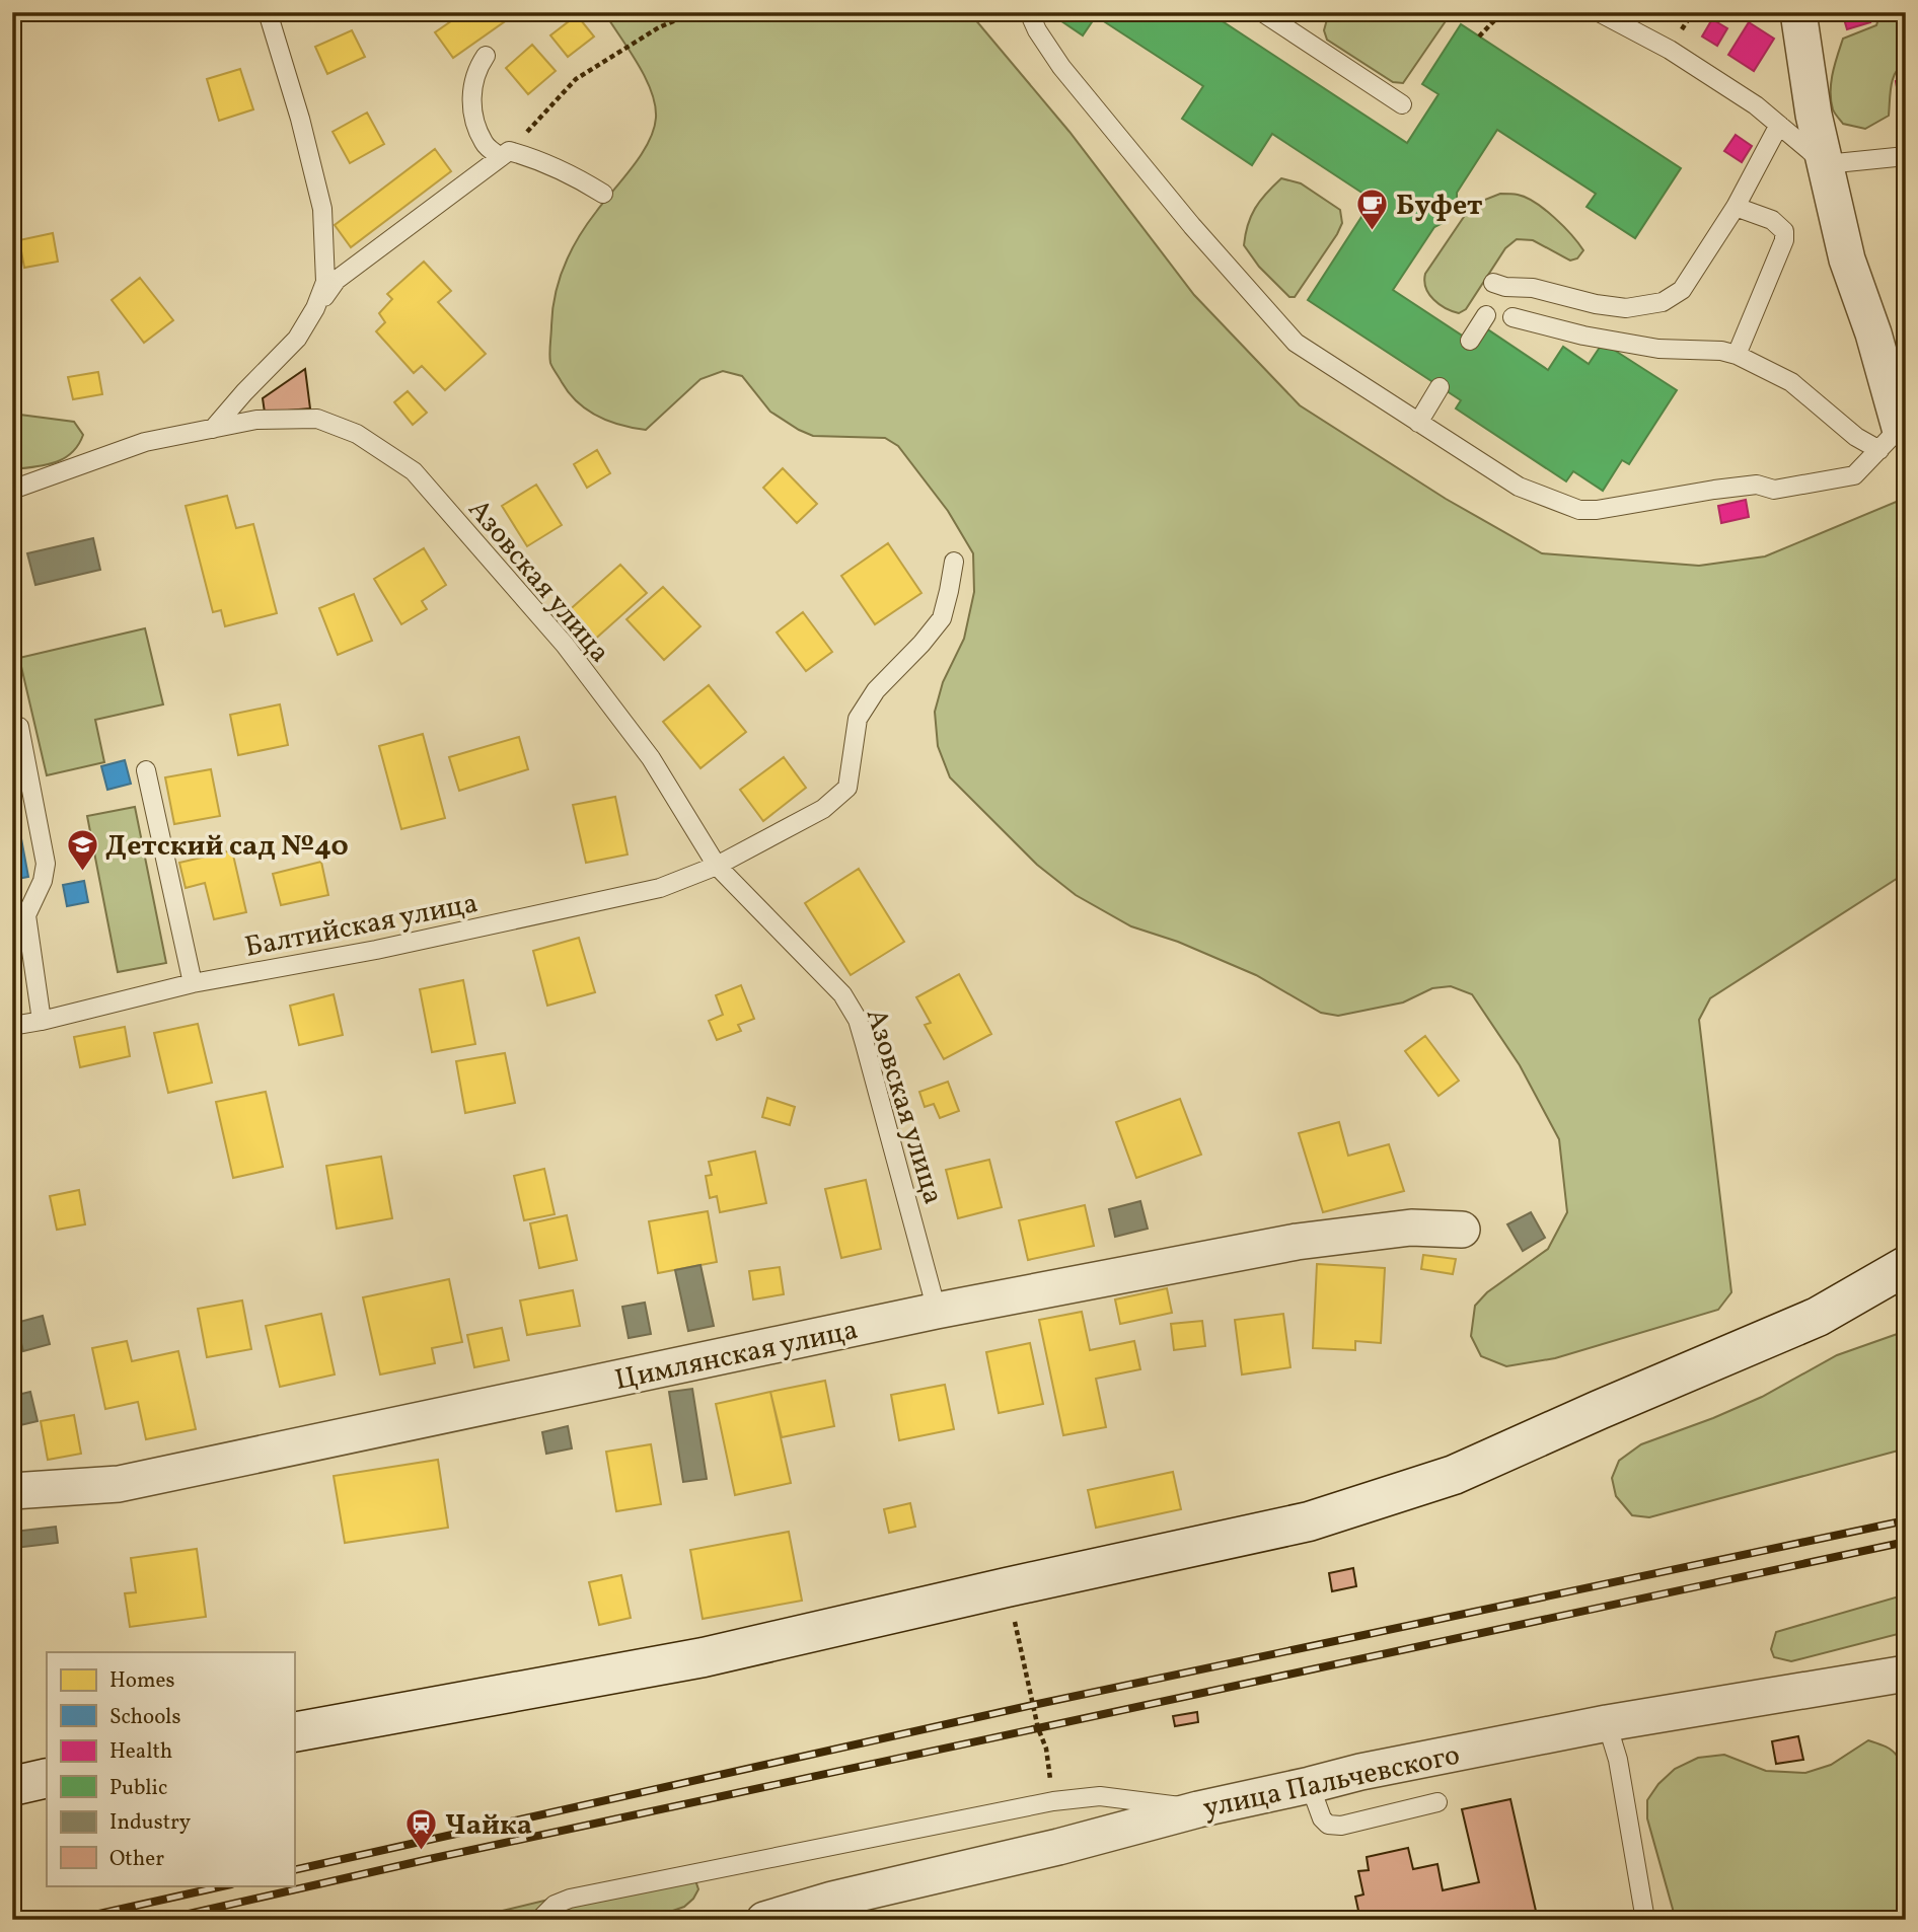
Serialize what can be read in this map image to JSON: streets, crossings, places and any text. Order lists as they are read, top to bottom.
{
  "streets": {
    "street": ["Цимлянская улица", "улица Пальчевского"],
    "lane": ["Азовская улица", "Балтийская улица"]
  },
  "crossings": [
    ["Азовская улица", "Балтийская улица"],
    ["Азовская улица", "Цимлянская улица"]
  ],
  "places": {
    "cafe": ["Буфет"],
    "school or university": ["Детский сад №40"],
    "station": ["Чайка"]
  },
  "legend": [
    "Homes",
    "Schools",
    "Health",
    "Public",
    "Industry",
    "Other"
  ]
}
